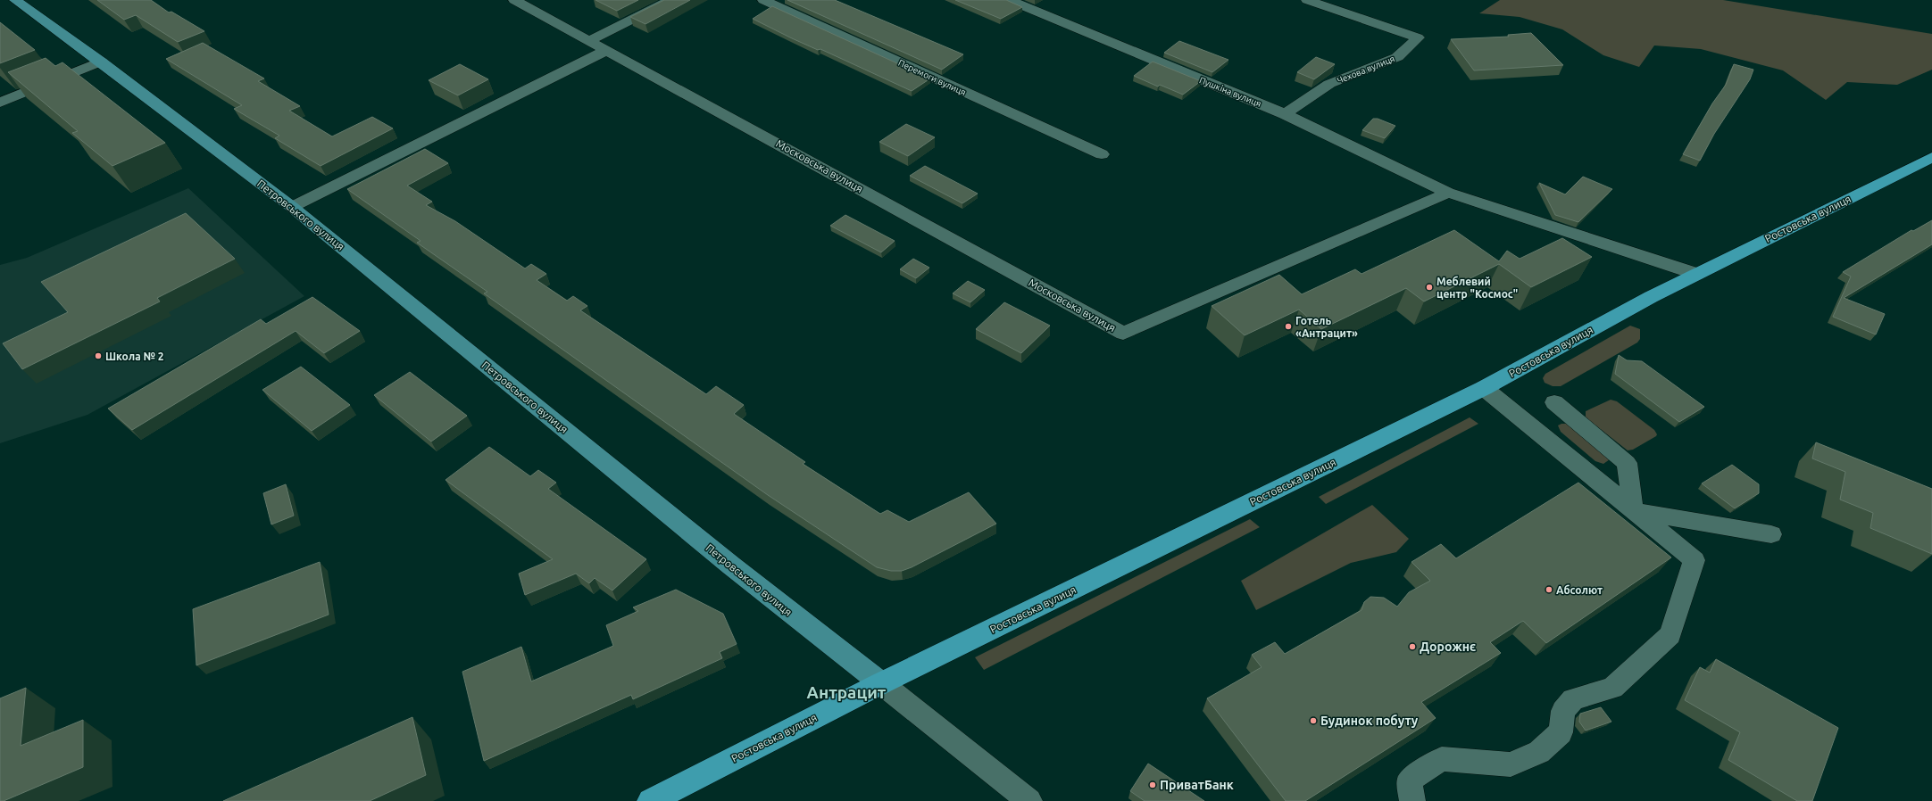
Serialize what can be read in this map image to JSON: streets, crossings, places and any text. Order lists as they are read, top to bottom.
{
  "streets": {
    "highway": ["Ростовська вулиця"],
    "main road": ["Петровського вулиця"],
    "street": [
      "Чехова вулиця",
      "Перемоги вулиця",
      "Пушкіна вулиця",
      "Московська вулиця"
    ]
  },
  "crossings": [
    ["Чехова вулиця", "Пушкіна вулиця"],
    ["Пушкіна вулиця", "Московська вулиця"],
    ["Пушкіна вулиця", "Ростовська вулиця"],
    ["Петровського вулиця", "Ростовська вулиця"]
  ],
  "districts": ["Антрацит"],
  "places": [
    "Меблевий центр \"Космос\"",
    "Готель «Антрацит»",
    "Школа № 2",
    "Абсолют",
    "Дорожнє",
    "Будинок побуту",
    "ПриватБанк"
  ]
}
